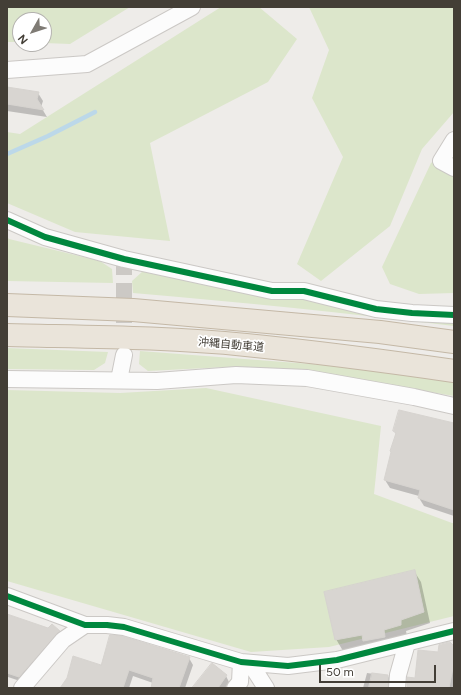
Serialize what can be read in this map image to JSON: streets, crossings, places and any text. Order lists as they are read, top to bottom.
{
  "streets": {
    "highway": ["沖縄自動車道"]
  },
  "scale_bar": "50 m",
  "north": "bottom left"
}
